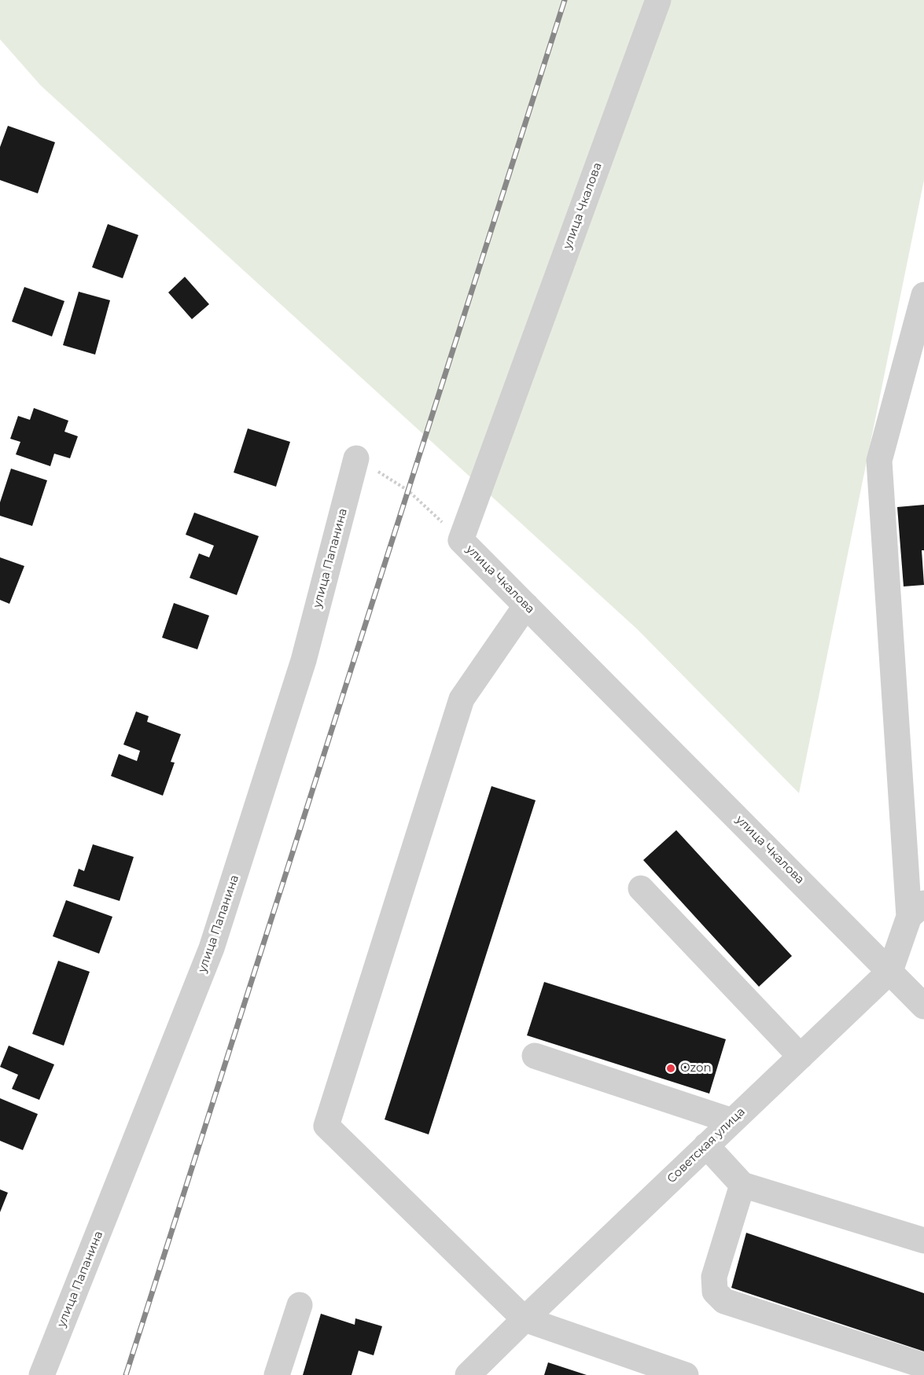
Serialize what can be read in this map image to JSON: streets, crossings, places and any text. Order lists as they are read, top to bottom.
{
  "streets": {
    "street": ["улица Чкалова", "улица Папанина", "Советская улица"]
  },
  "crossings": [
    ["улица Чкалова", "Советская улица"]
  ],
  "places": ["Ozon"]
}
